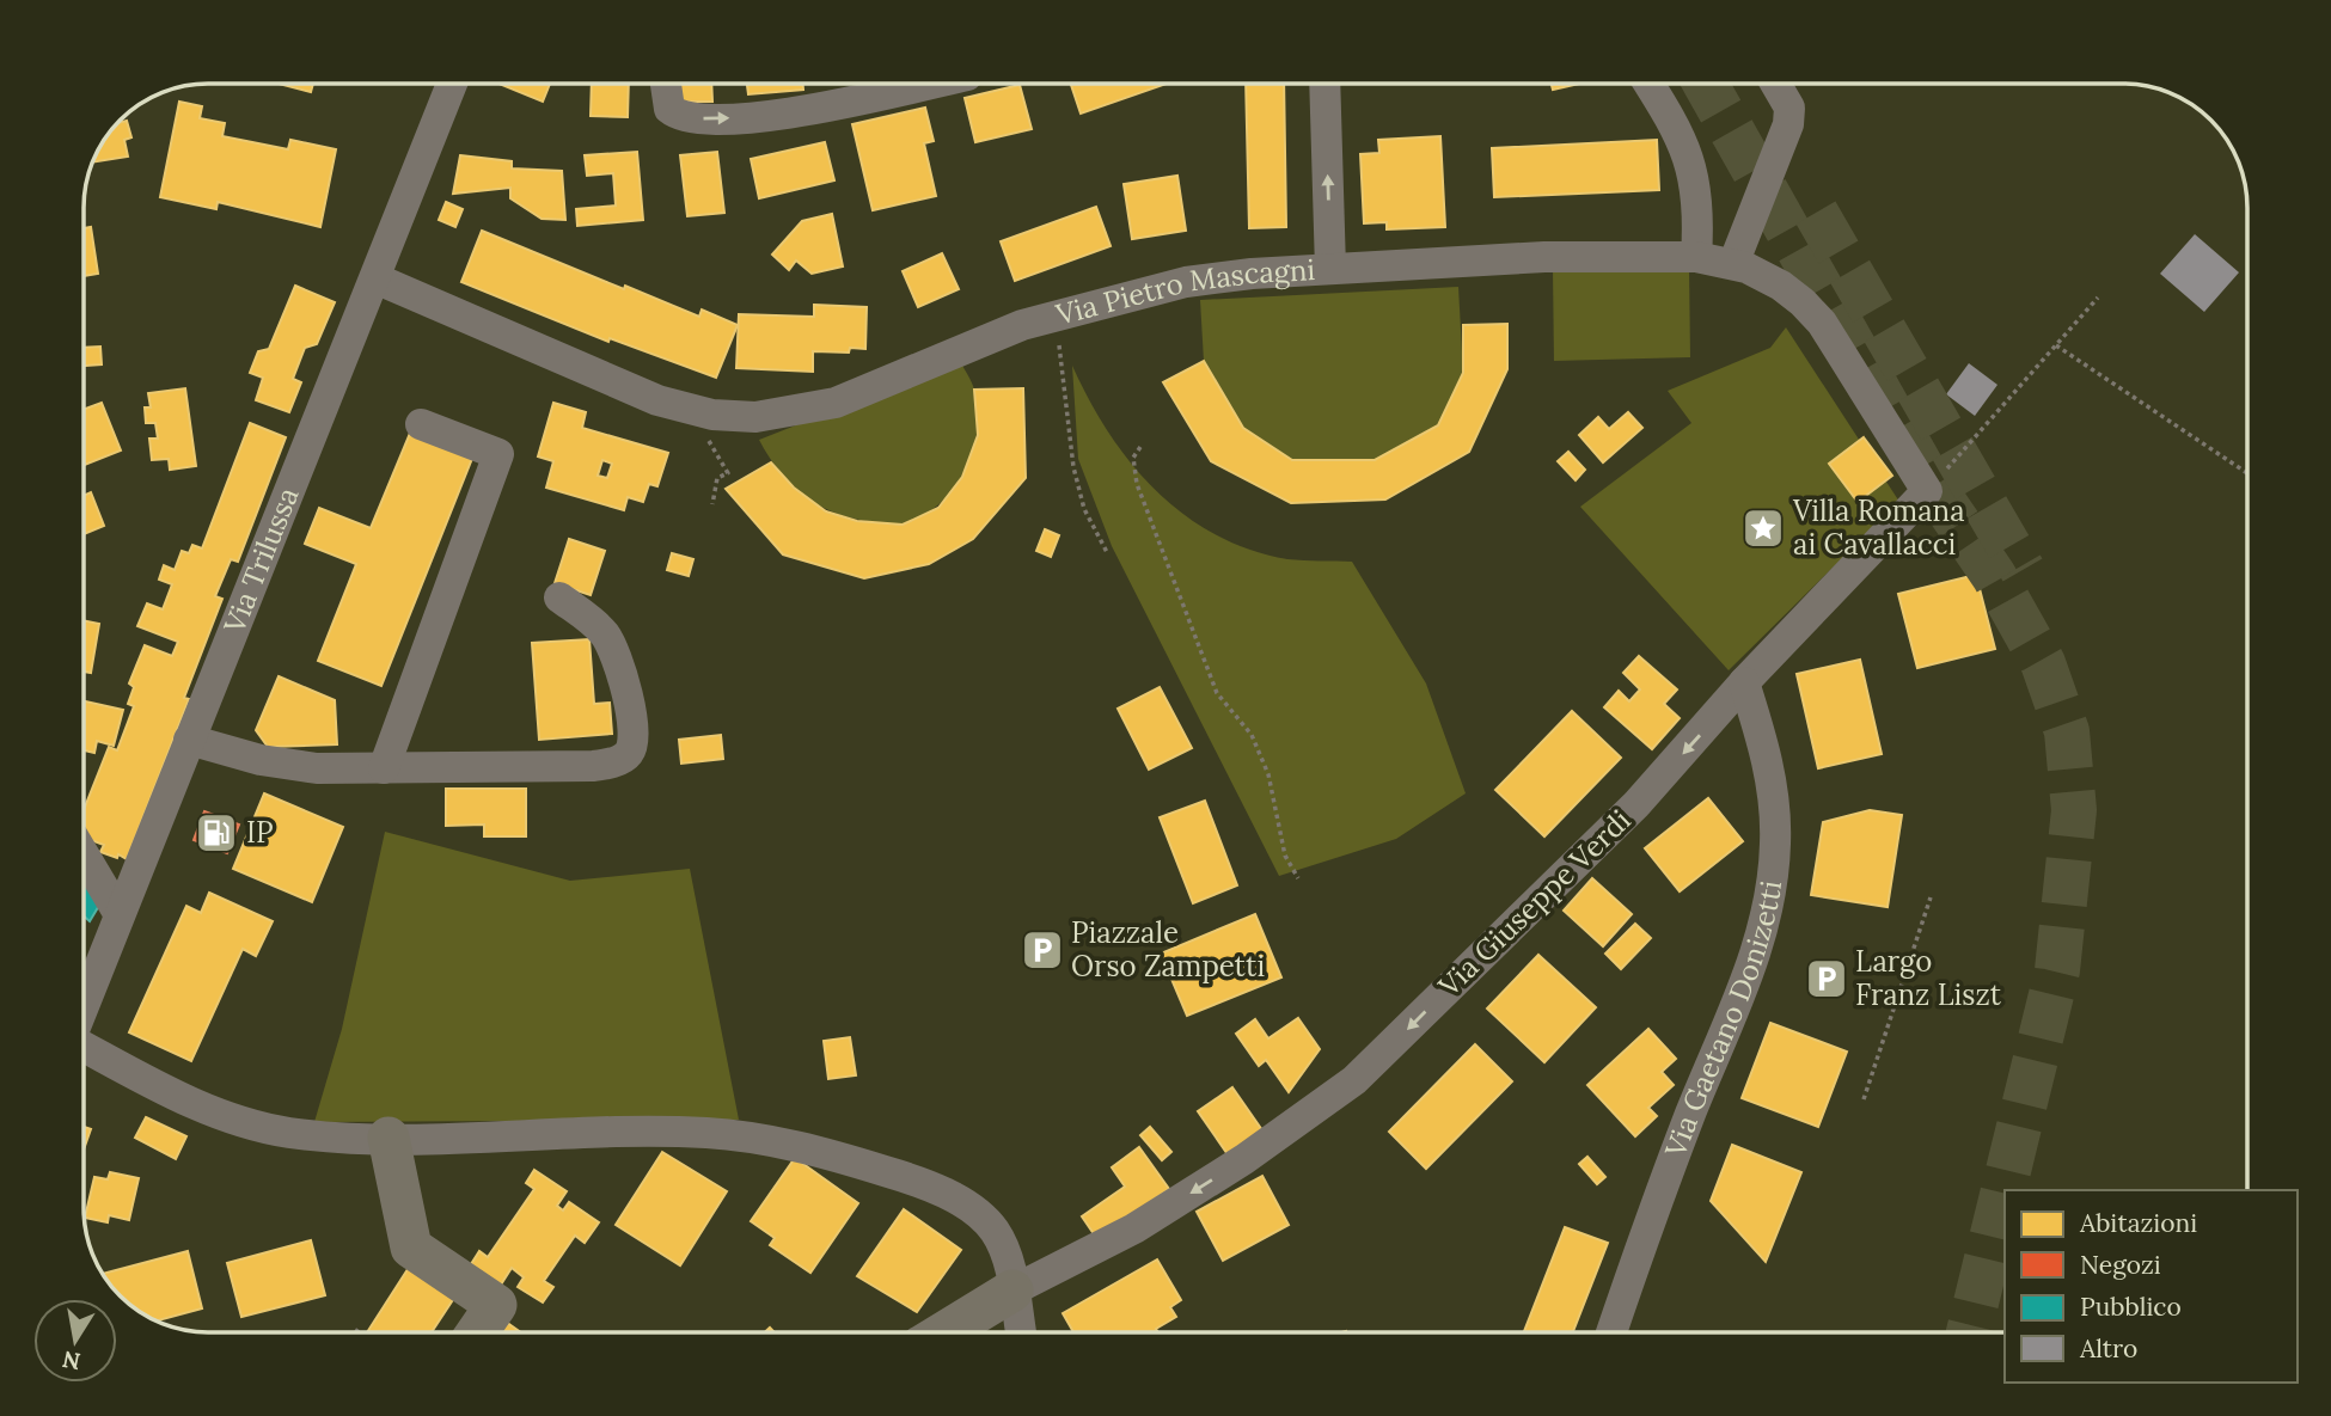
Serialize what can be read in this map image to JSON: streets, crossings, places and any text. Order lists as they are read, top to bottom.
{
  "streets": {
    "main road": ["Via Giuseppe Verdi"],
    "street": ["Via Pietro Mascagni", "Via Trilussa", "Via Gaetano Donizetti"]
  },
  "crossings": [
    ["Via Pietro Mascagni", "Via Trilussa"],
    ["Via Pietro Mascagni", "Via Giuseppe Verdi"],
    ["Via Giuseppe Verdi", "Via Gaetano Donizetti"]
  ],
  "one_way": ["Via Giuseppe Verdi"],
  "places": {
    "place": ["Villa Romana ai Cavallacci"],
    "fuel station": ["IP"],
    "parking": ["Piazzale Orso Zampetti", "Largo Franz Liszt"]
  },
  "legend": [
    "Abitazioni",
    "Negozi",
    "Pubblico",
    "Altro"
  ],
  "north": "bottom"
}
